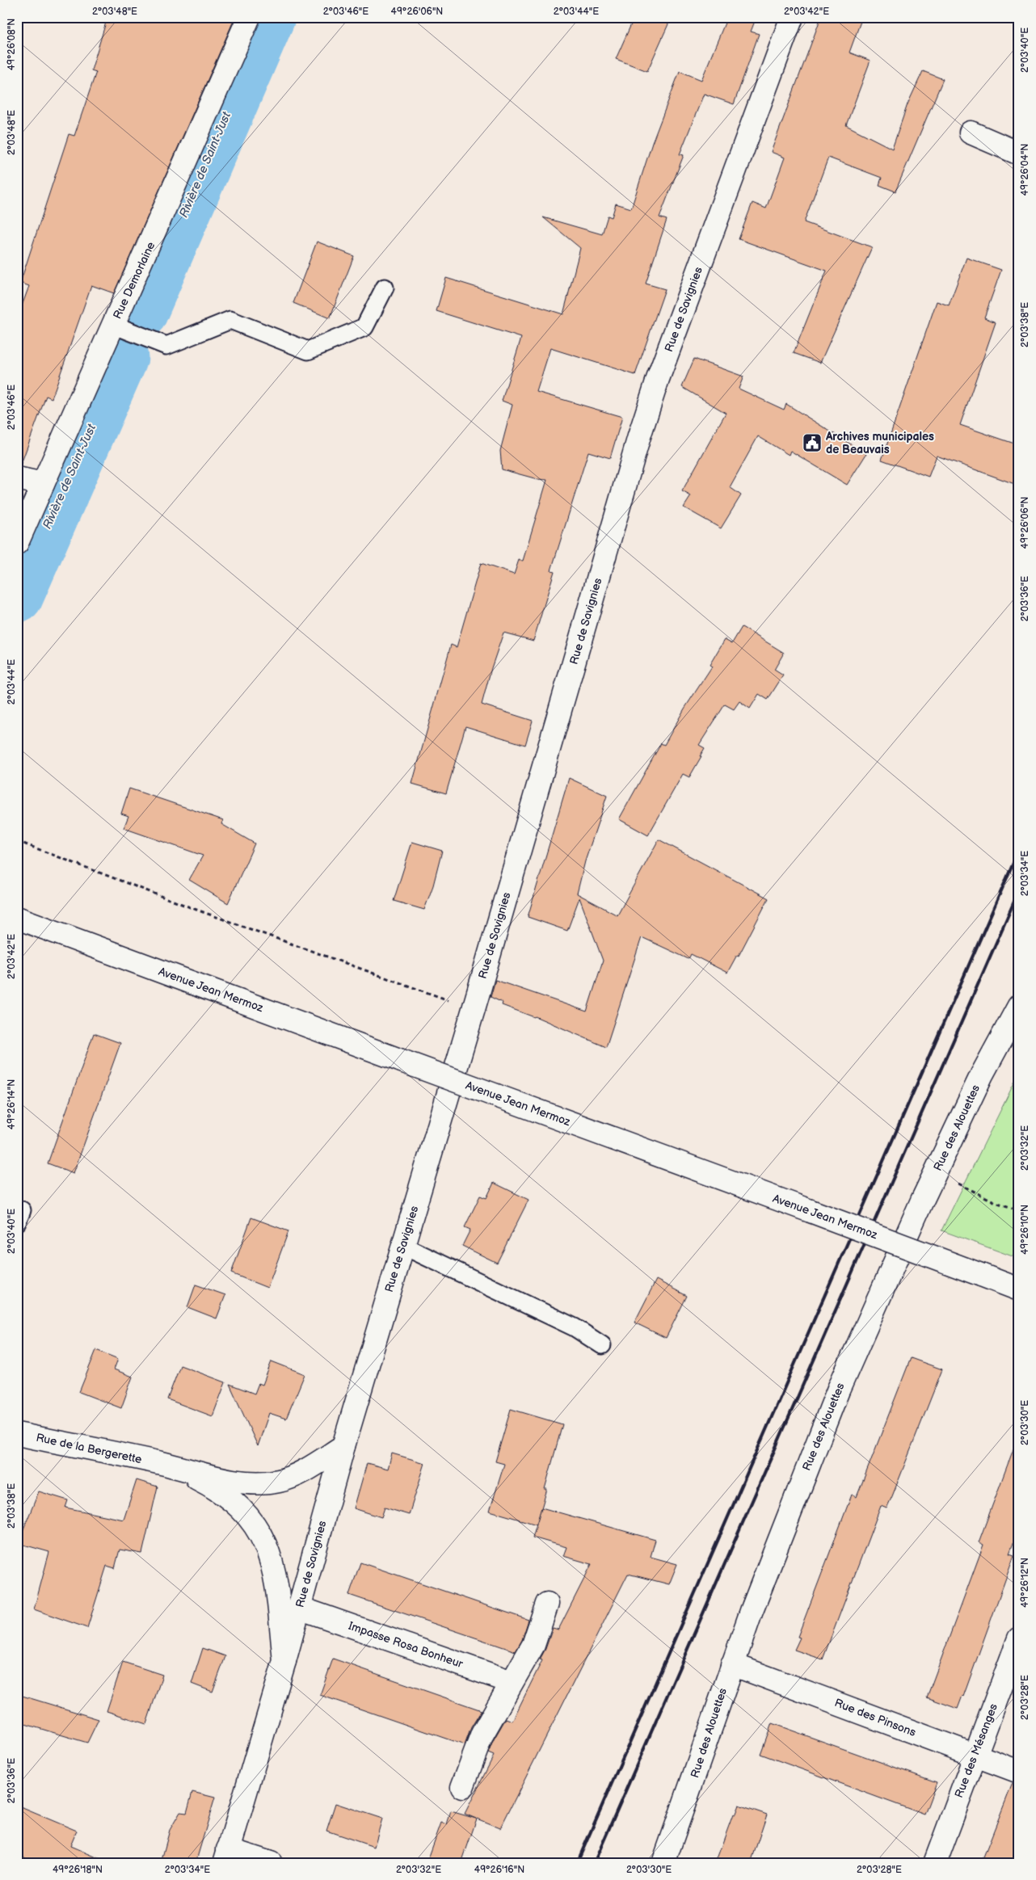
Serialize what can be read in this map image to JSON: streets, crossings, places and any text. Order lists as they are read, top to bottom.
{
  "streets": {
    "street": [
      "Rue Demorlaine",
      "Rue de Savignies",
      "Avenue Jean Mermoz",
      "Rue des Alouettes",
      "Rue de la Bergerette",
      "Impasse Rosa Bonheur",
      "Rue des Pinsons",
      "Rue des Mésanges"
    ]
  },
  "crossings": [
    ["Rue de Savignies", "Rue de la Bergerette"],
    ["Rue de Savignies", "Impasse Rosa Bonheur"],
    ["Rue des Alouettes", "Rue des Pinsons"],
    ["Rue des Pinsons", "Rue des Mésanges"]
  ],
  "water": ["Rivière de Saint-Just"],
  "places": {
    "public building": ["Archives municipales de Beauvais"]
  },
  "coordinates": [
    "2°03'48\"E",
    "2°03'46\"E",
    "49°26'06\"N",
    "2°03'44\"E",
    "2°03'42\"E",
    "49°26'08\"N",
    "2°03'40\"E",
    "49°26'04\"N",
    "2°03'38\"E",
    "2°03'36\"E",
    "2°03'34\"E",
    "49°26'14\"N",
    "2°03'32\"E",
    "49°26'10\"N",
    "2°03'30\"E",
    "49°26'12\"N",
    "2°03'28\"E",
    "49°26'18\"N",
    "49°26'16\"N"
  ]
}
